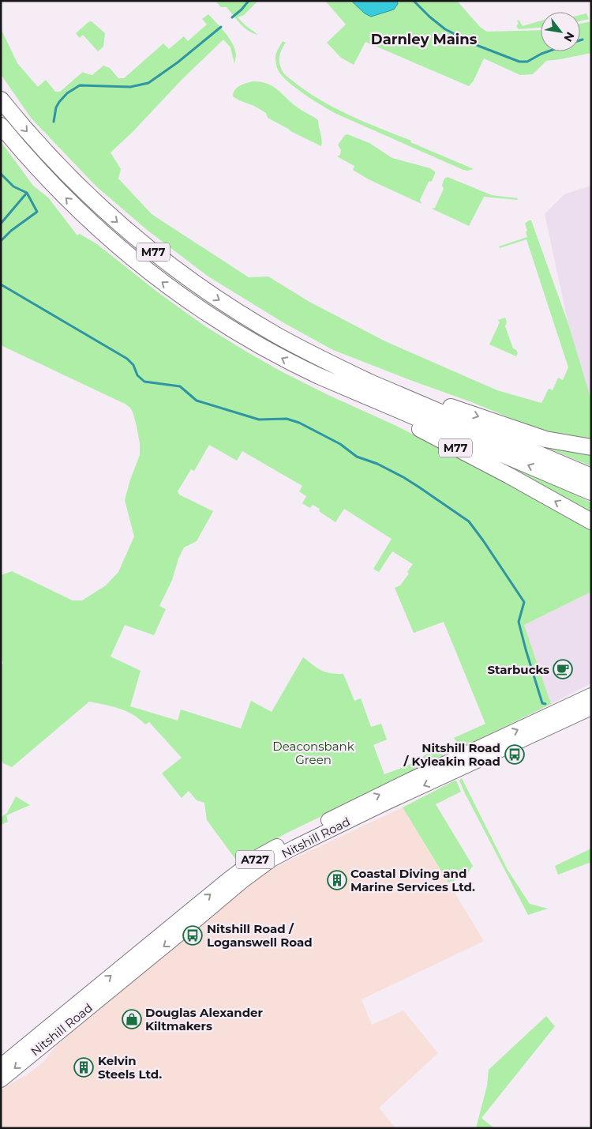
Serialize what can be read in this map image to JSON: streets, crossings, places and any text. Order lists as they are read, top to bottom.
{
  "streets": {
    "highway": ["M77"],
    "main road": ["Nitshill Road", "A727"]
  },
  "districts": ["Darnley Mains"],
  "parks": ["Deaconsbank Green"],
  "places": {
    "cafe": ["Starbucks"],
    "bus stop": ["Nitshill Road / Kyleakin Road", "Nitshill Road / Loganswell Road"],
    "building": ["Coastal Diving and Marine Services Ltd.", "Kelvin Steels Ltd."],
    "shop": ["Douglas Alexander Kiltmakers"]
  },
  "north": "bottom right"
}
